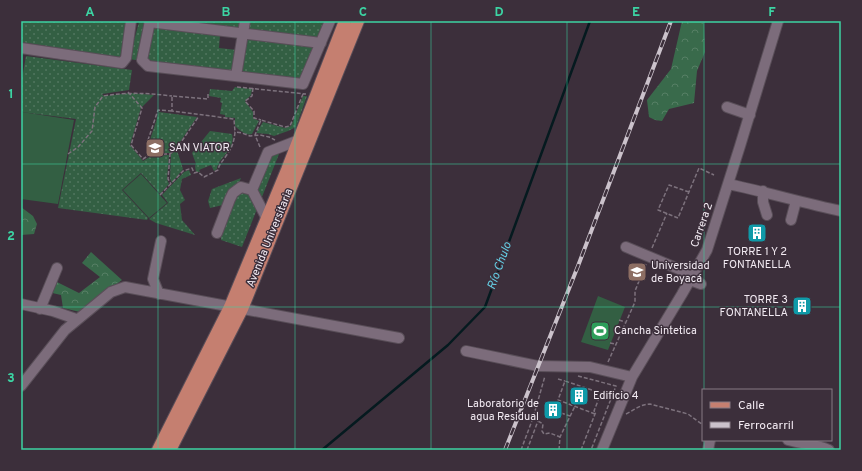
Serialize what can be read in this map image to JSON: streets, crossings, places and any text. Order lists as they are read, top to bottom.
{
  "streets": {
    "main road": ["Avenida Universitaria"],
    "street": ["Carrera 2"]
  },
  "water": ["Río Chulo"],
  "places": {
    "school or university": ["SAN VIATOR", "Universidad de Boyacá"],
    "building": [
      "TORRE 1 Y 2 FONTANELLA",
      "TORRE 3 FONTANELLA",
      "Edificio 4",
      "Laboratorio de agua Residual"
    ],
    "sports": ["Cancha Sintetica"]
  },
  "legend": ["Calle", "Ferrocarril"],
  "grid": {
    "columns": [
      "A",
      "B",
      "C",
      "D",
      "E",
      "F"
    ],
    "rows": ["1", "2", "3"]
  }
}
